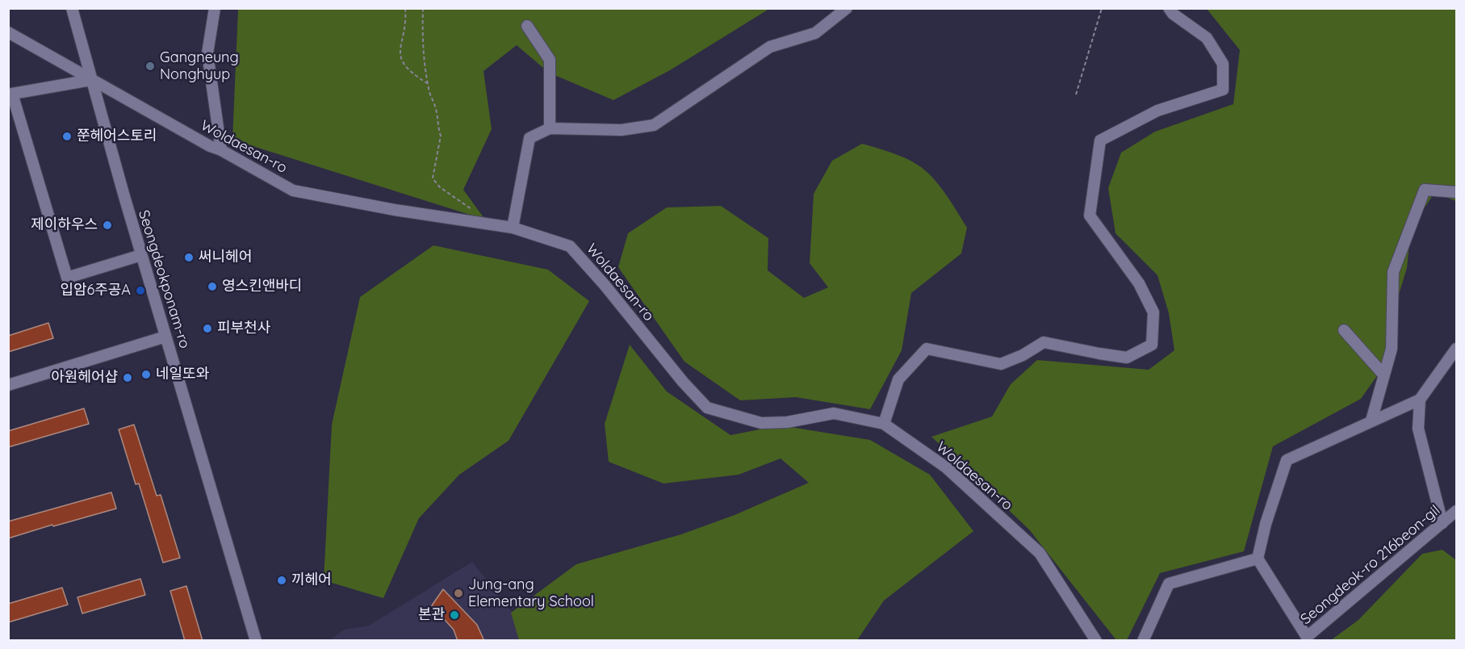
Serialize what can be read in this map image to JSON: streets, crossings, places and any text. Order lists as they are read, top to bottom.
{
  "streets": {
    "street": ["Woldaesan-ro", "Seongdeokponam-ro", "Seongdeok-ro 216beon-gil"]
  },
  "crossings": [
    ["Woldaesan-ro", "Seongdeokponam-ro"]
  ],
  "places": [
    "Gangneung Nonghyup",
    "쭌헤어스토리",
    "제이하우스",
    "써니헤어",
    "영스킨앤바디",
    "입암6주공A",
    "피부천사",
    "네일또와",
    "아원헤어샵",
    "끼헤어",
    "Jung-ang Elementary School",
    "본관"
  ]
}
